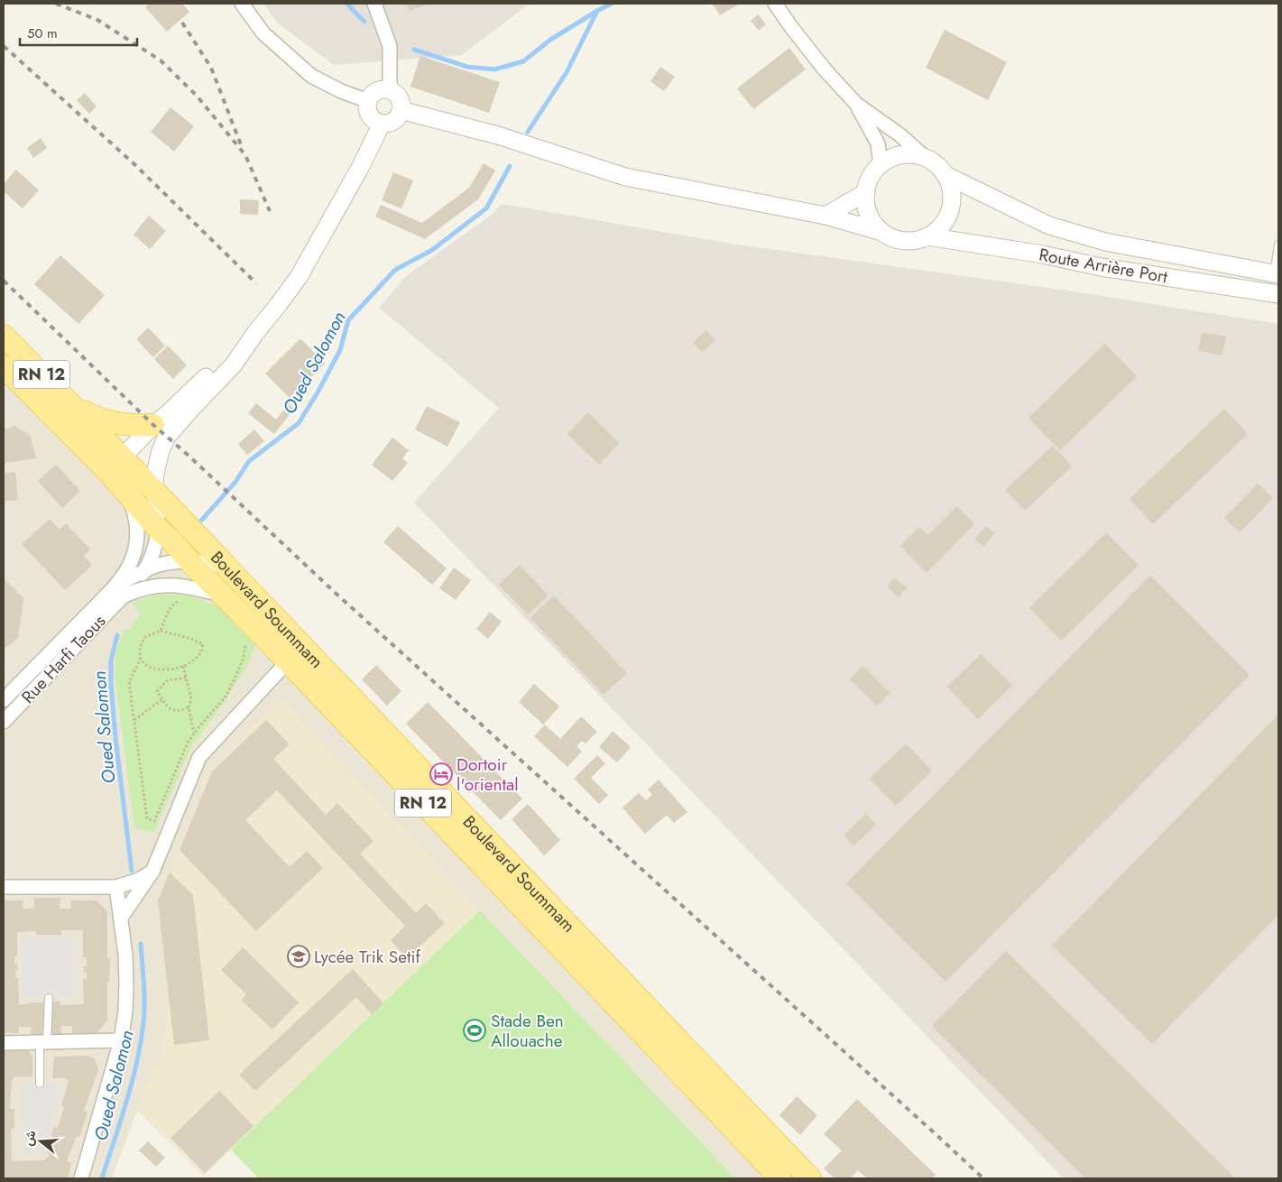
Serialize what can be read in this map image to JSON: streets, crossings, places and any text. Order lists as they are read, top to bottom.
{
  "streets": {
    "main road": ["RN 12", "Boulevard Soummam"],
    "street": ["Route Arrière Port", "Rue Harfi Taous"]
  },
  "crossings": [
    ["RN 12", "Boulevard Soummam"],
    ["Boulevard Soummam", "Rue Harfi Taous"]
  ],
  "water": ["Oued Salomon"],
  "places": {
    "hotel": ["Dortoir l'oriental"],
    "school or university": ["Lycée Trik Setif"],
    "sports": ["Stade Ben Allouache"]
  },
  "scale_bar": "50 m",
  "north": "left"
}
